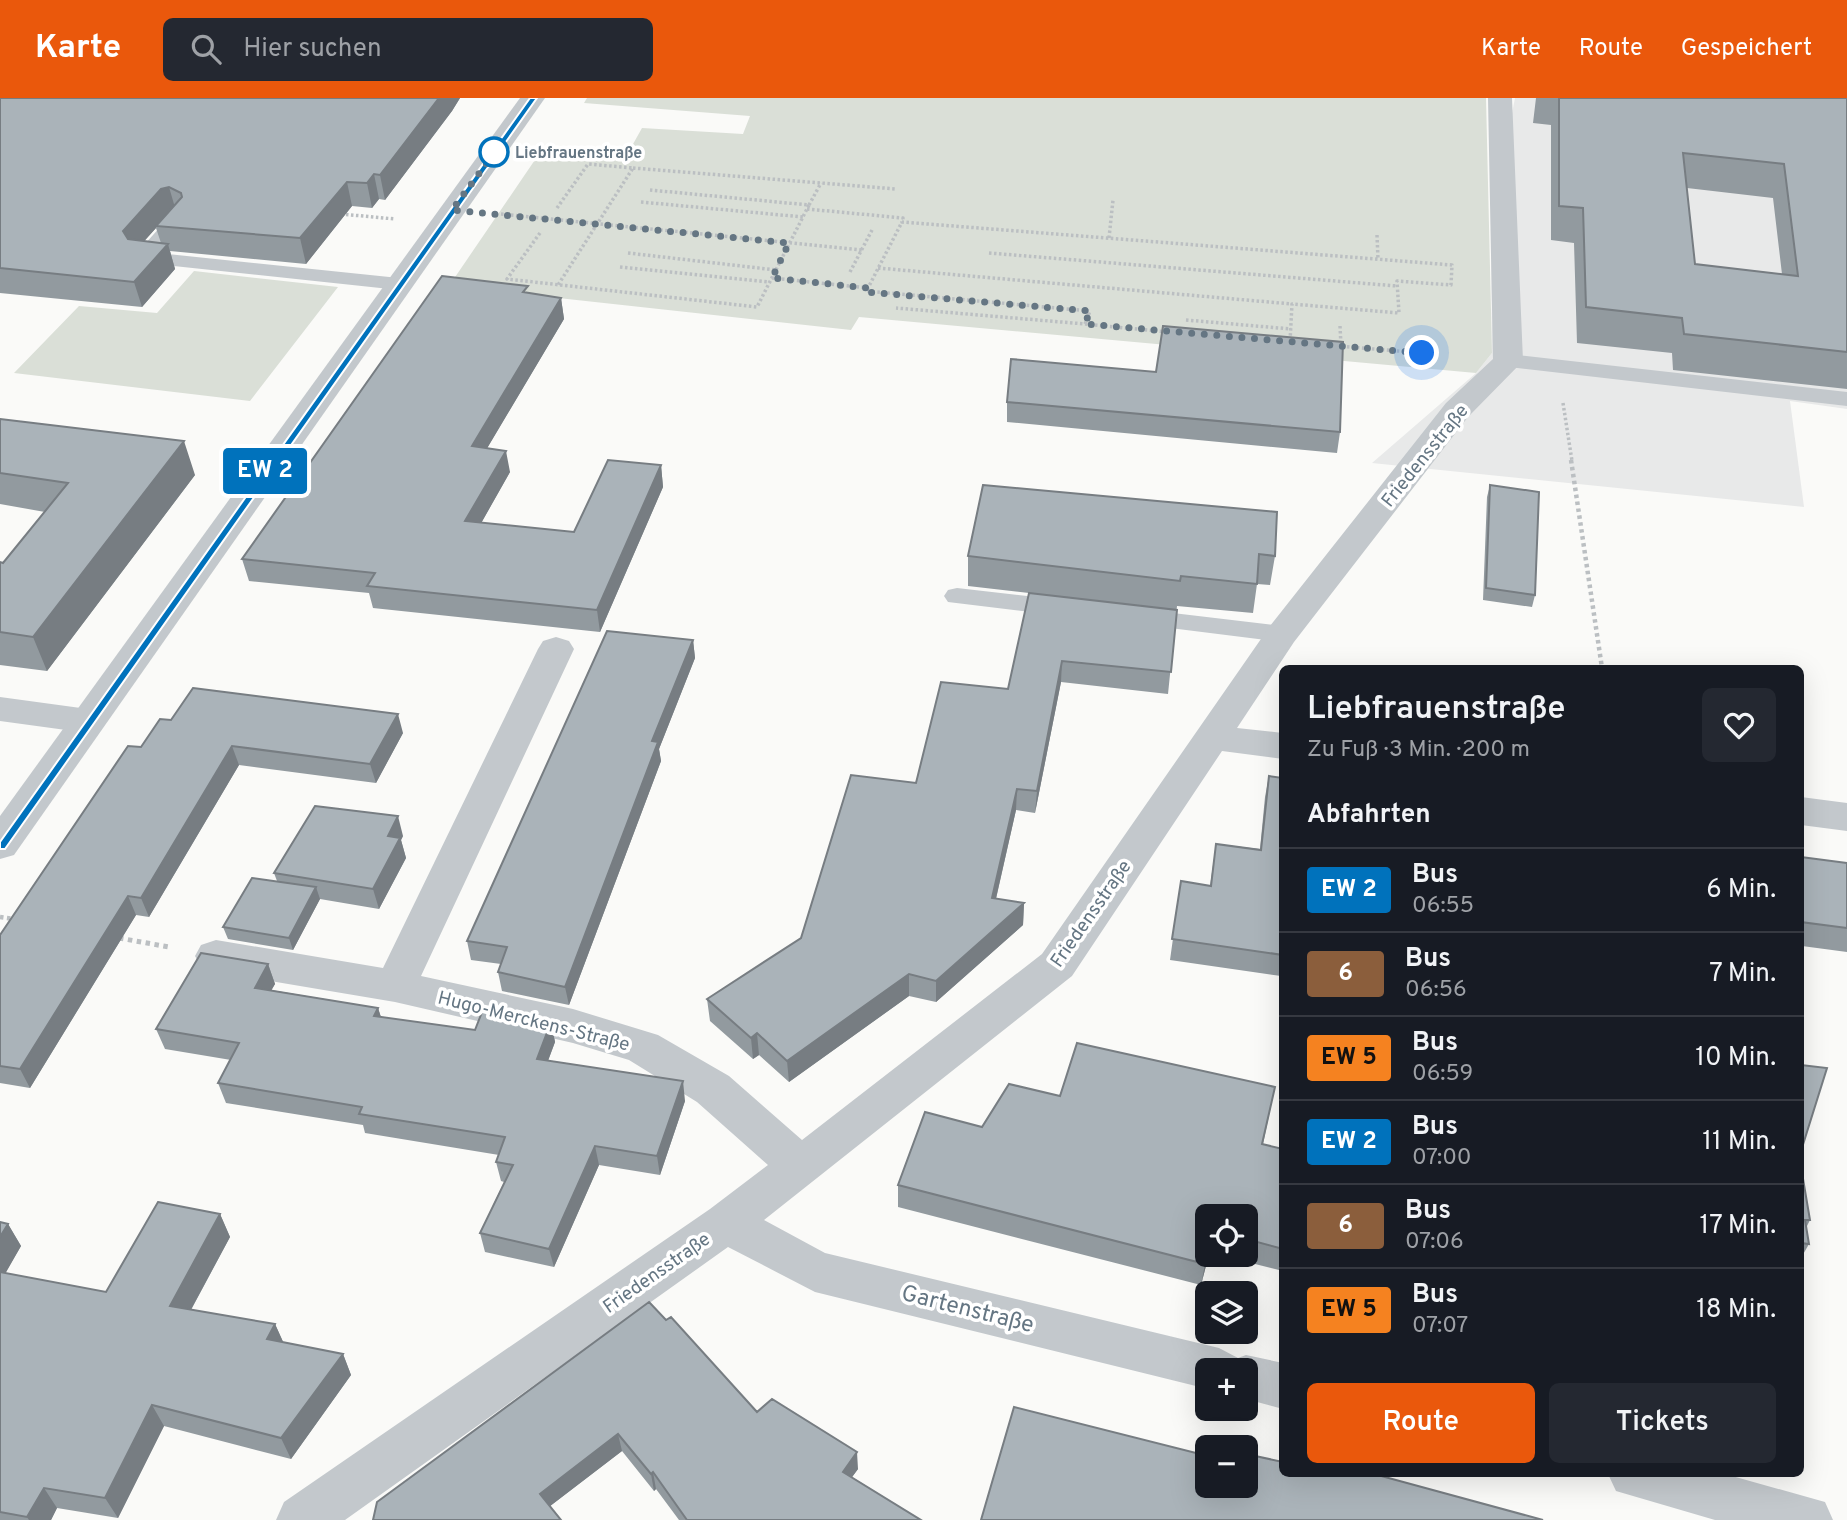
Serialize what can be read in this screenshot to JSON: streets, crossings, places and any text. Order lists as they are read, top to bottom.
{
  "streets": {
    "street": ["Friedensstraße", "Hugo-Merckens-Straße", "Gartenstraße"]
  },
  "crossings": [
    ["Friedensstraße", "Hugo-Merckens-Straße"],
    ["Friedensstraße", "Gartenstraße"]
  ],
  "places": ["Liebfrauenstraße"],
  "page": {
    "header": "Karte",
    "search": "Hier suchen",
    "nav": ["Karte", "Route", "Gespeichert"],
    "on_map": "EW 2",
    "heading": [
      ["Liebfrauenstraße", "Zu Fuß · 3 Min. · 200 m"],
      "Abfahrten"
    ],
    "list": [
      {
        "mark": "EW 2",
        "name": "Bus",
        "note": "06:55",
        "value": "6 Min."
      },
      {
        "mark": "6",
        "name": "Bus",
        "note": "06:56",
        "value": "7 Min."
      },
      {
        "mark": "EW 5",
        "name": "Bus",
        "note": "06:59",
        "value": "10 Min."
      },
      {
        "mark": "EW 2",
        "name": "Bus",
        "note": "07:00",
        "value": "11 Min."
      },
      {
        "mark": "6",
        "name": "Bus",
        "note": "07:06",
        "value": "17 Min."
      },
      {
        "mark": "EW 5",
        "name": "Bus",
        "note": "07:07",
        "value": "18 Min."
      }
    ],
    "map_buttons": ["+", "−"],
    "buttons": ["Route", "Tickets"]
  }
}
